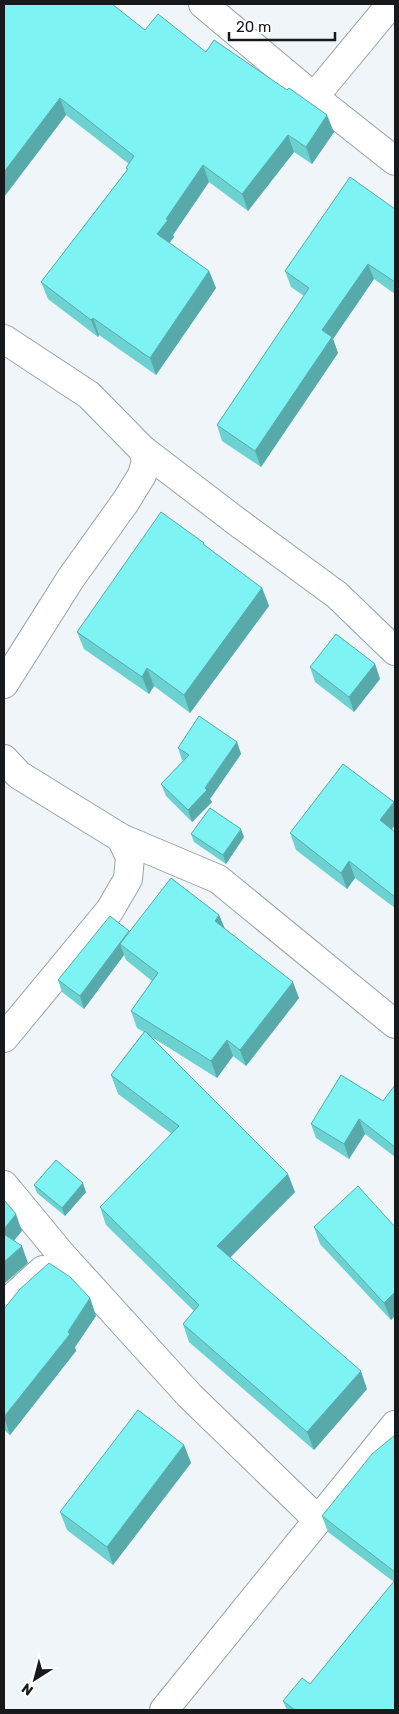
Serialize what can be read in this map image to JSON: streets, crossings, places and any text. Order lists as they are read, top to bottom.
{
  "scale_bar": "20 m",
  "north": "bottom left"
}
